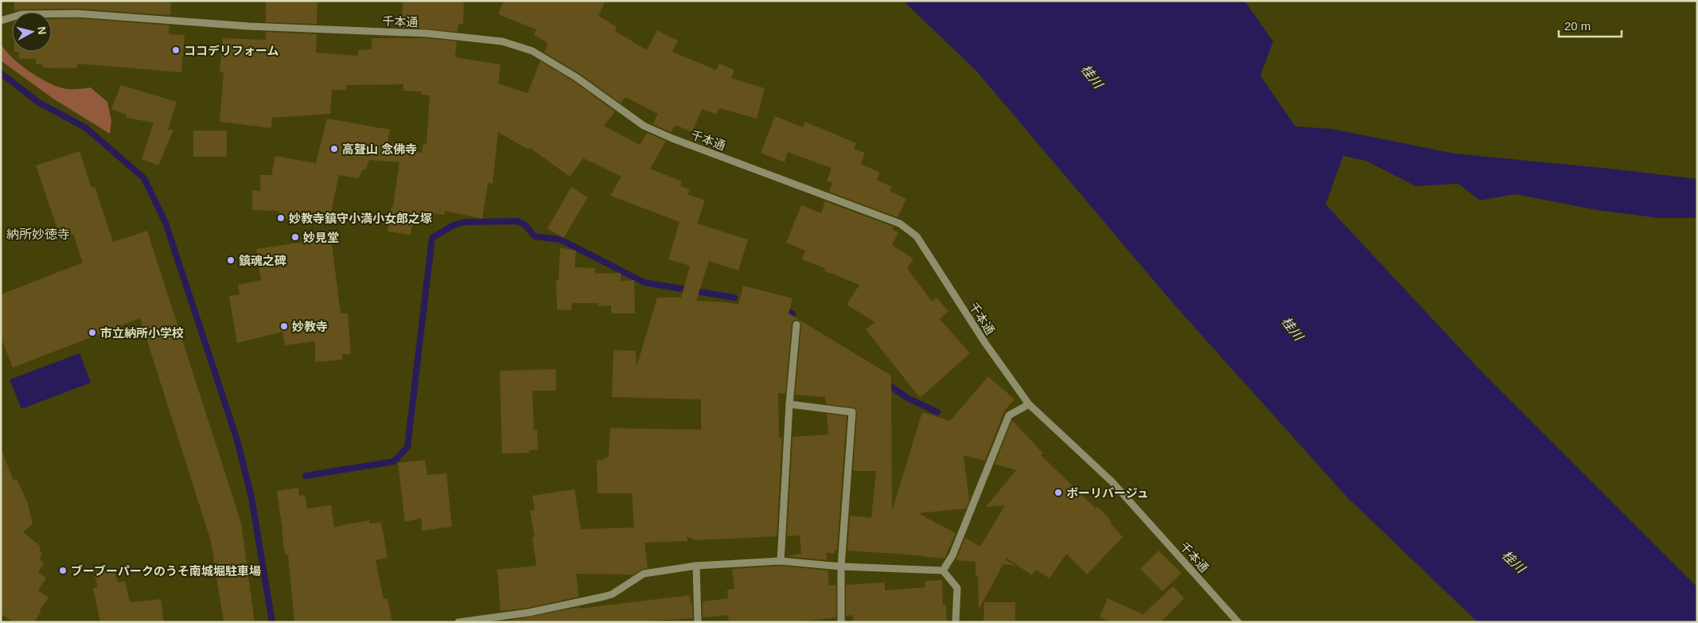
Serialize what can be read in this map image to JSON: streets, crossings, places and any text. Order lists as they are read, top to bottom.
{
  "streets": {
    "street": ["千本通"]
  },
  "districts": ["納所妙徳寺"],
  "water": ["桂川"],
  "places": [
    "ココデリフォーム",
    "高聲山 念佛寺",
    "妙教寺鎮守小満小女郎之塚",
    "妙見堂",
    "鎮魂之碑",
    "妙教寺",
    "市立納所小学校",
    "ボーリバージュ",
    "ブーブーパークのうそ南城堀駐車場"
  ],
  "scale_bar": "20 m",
  "north": "right"
}
